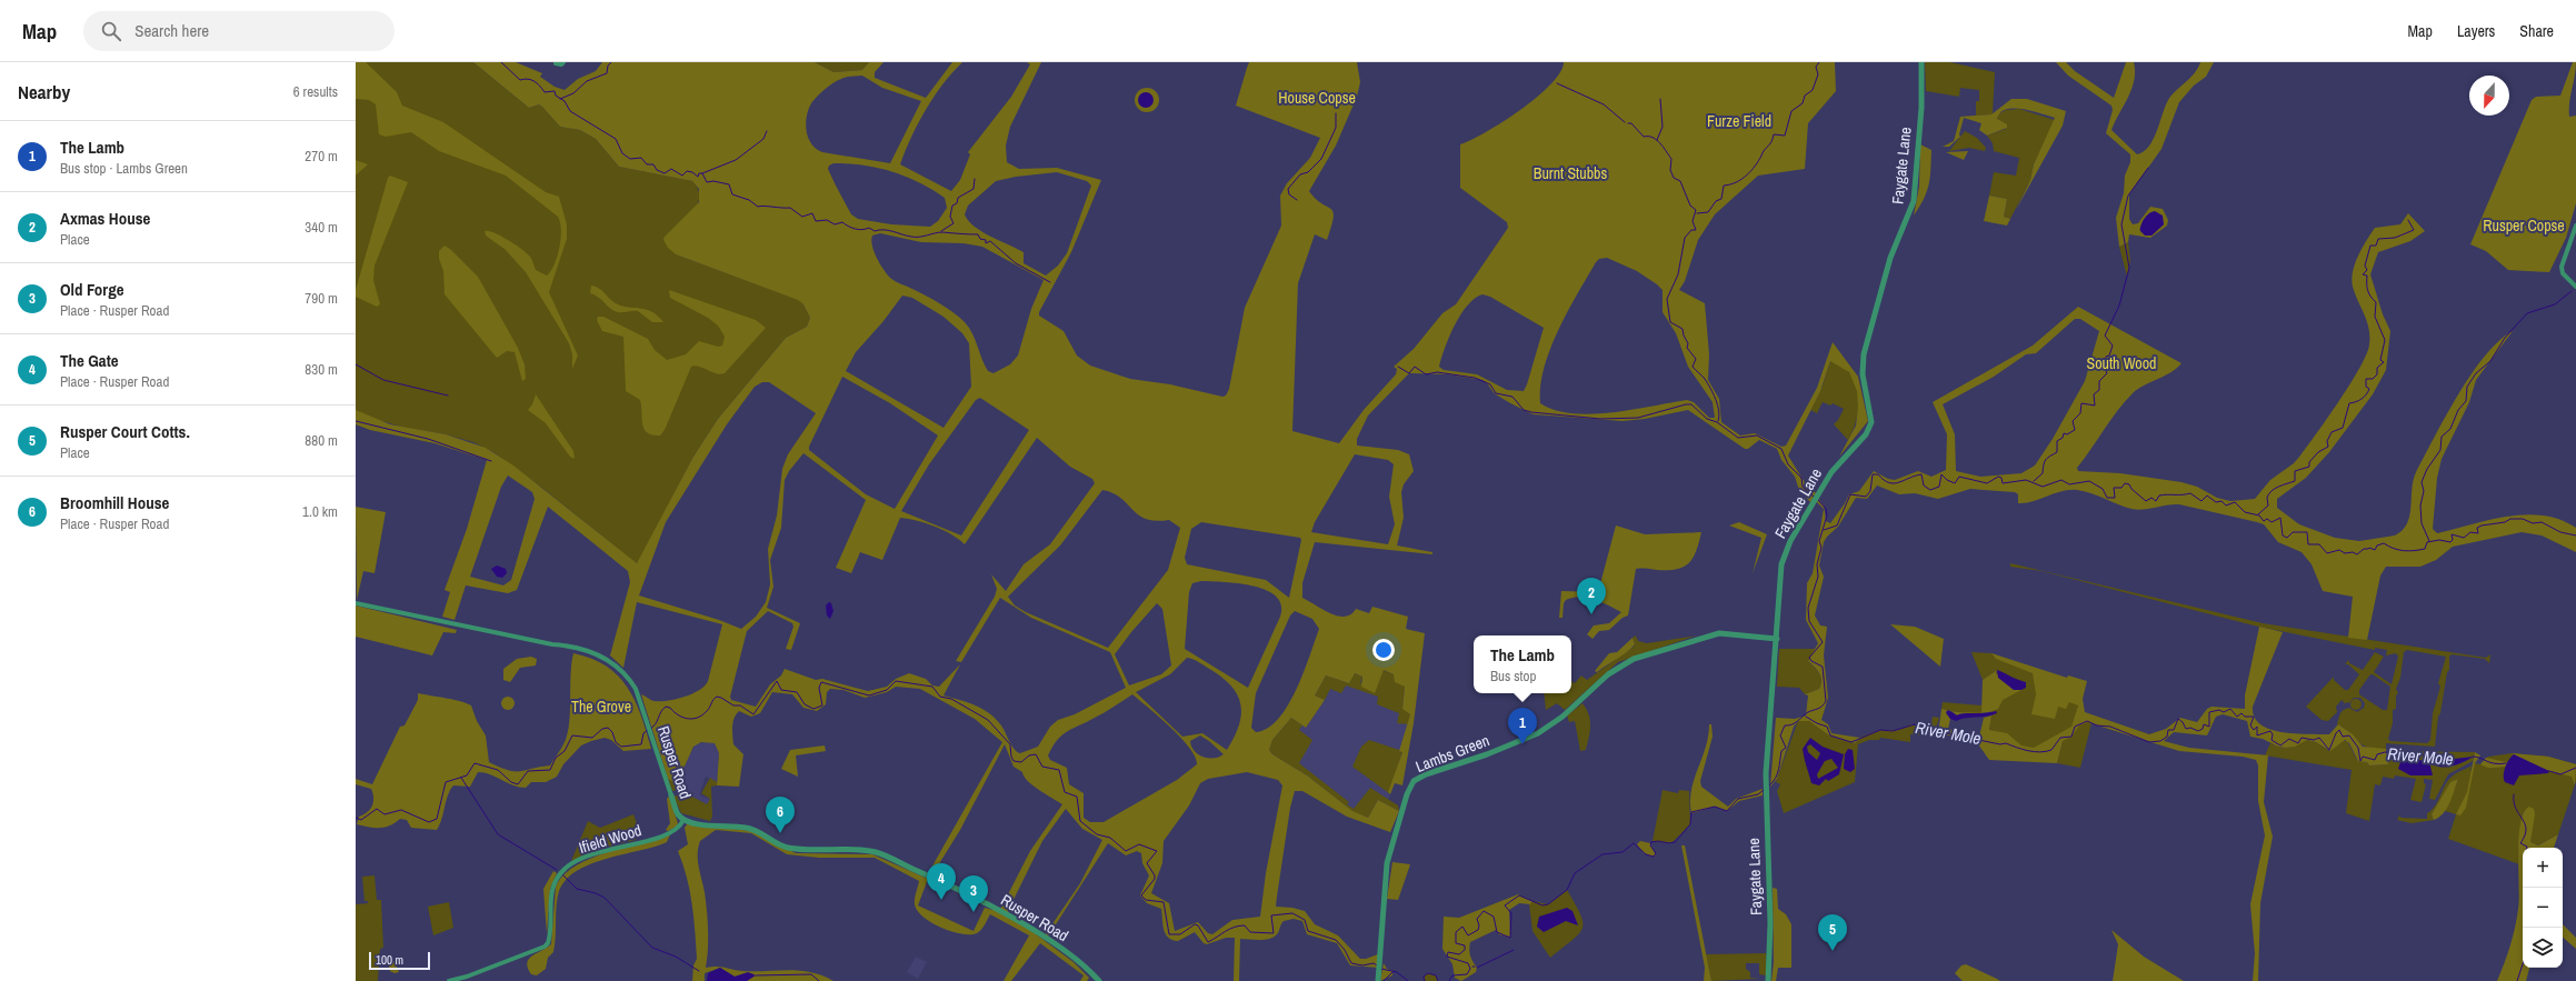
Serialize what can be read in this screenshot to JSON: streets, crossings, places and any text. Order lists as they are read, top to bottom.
{
  "streets": {
    "street": [
      "Faygate Lane",
      "Lambs Green",
      "Rusper Road",
      "Ifield Wood"
    ]
  },
  "crossings": [
    ["Faygate Lane", "Lambs Green"],
    ["Rusper Road", "Ifield Wood"]
  ],
  "water": ["River Mole"],
  "parks": [
    "House Copse",
    "Furze Field",
    "Burnt Stubbs",
    "Rusper Copse",
    "South Wood",
    "The Grove"
  ],
  "scale_bar": "100 m",
  "north": "bottom",
  "page": {
    "header": "Map",
    "search": "Search here",
    "nav": ["Map", "Layers", "Share"],
    "heading": ["Nearby", "6 results"],
    "list": [
      {
        "mark": "1",
        "name": "The Lamb",
        "note": "Bus stop · Lambs Green",
        "value": "270 m"
      },
      {
        "mark": "2",
        "name": "Axmas House",
        "note": "Place",
        "value": "340 m"
      },
      {
        "mark": "3",
        "name": "Old Forge",
        "note": "Place · Rusper Road",
        "value": "790 m"
      },
      {
        "mark": "4",
        "name": "The Gate",
        "note": "Place · Rusper Road",
        "value": "830 m"
      },
      {
        "mark": "5",
        "name": "Rusper Court Cotts.",
        "note": "Place",
        "value": "880 m"
      },
      {
        "mark": "6",
        "name": "Broomhill House",
        "note": "Place · Rusper Road",
        "value": "1.0 km"
      }
    ],
    "pins": [
      "2",
      "1",
      "6",
      "4",
      "3",
      "5"
    ],
    "popup": ["The Lamb", "Bus stop"],
    "map_buttons": ["+", "−"],
    "scale": "100 m"
  }
}
